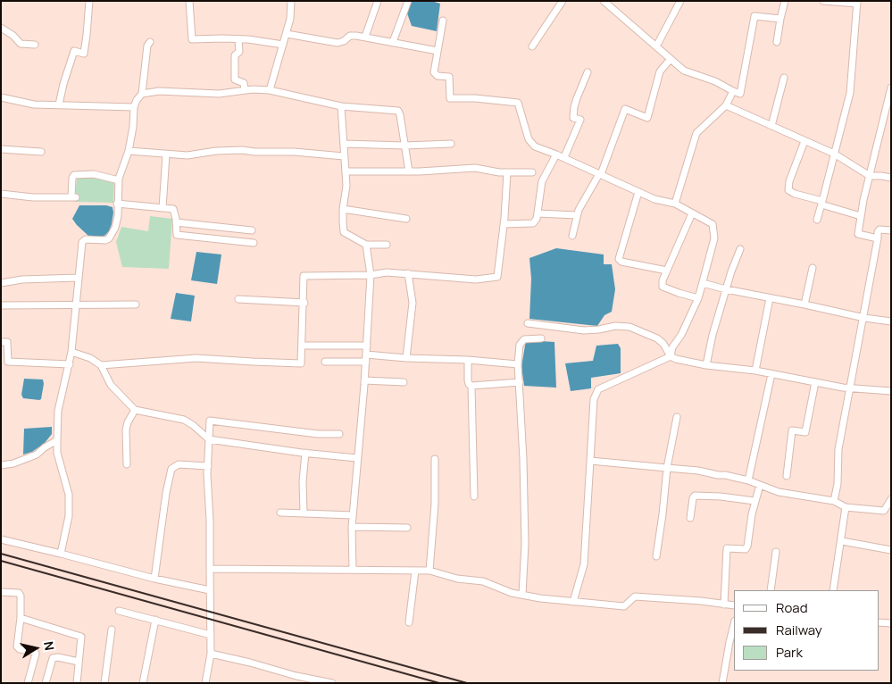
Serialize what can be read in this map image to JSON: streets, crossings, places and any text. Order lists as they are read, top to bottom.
{
  "legend": ["Road", "Railway", "Park"],
  "north": "right"
}
